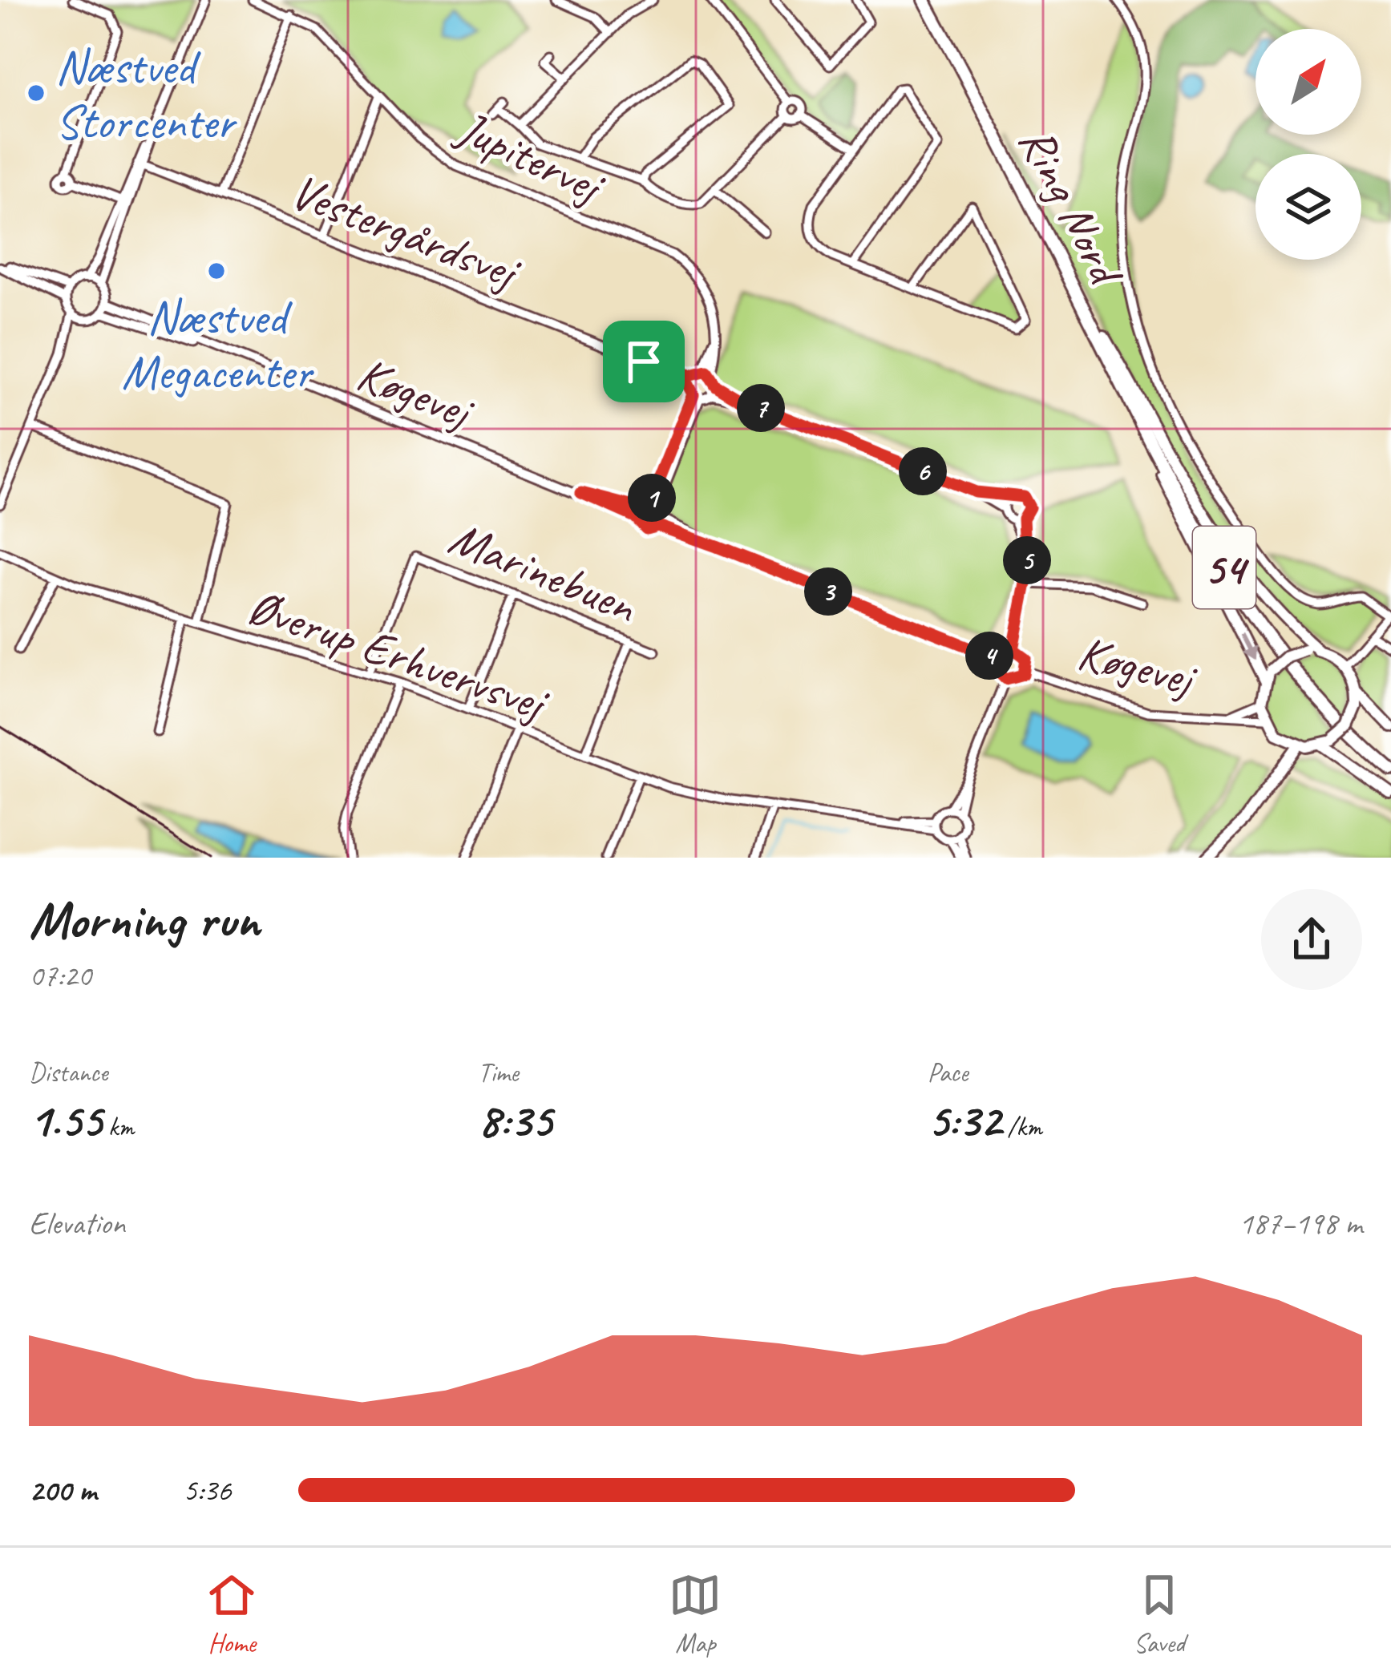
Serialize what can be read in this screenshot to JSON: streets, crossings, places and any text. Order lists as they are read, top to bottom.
{
  "streets": {
    "highway": ["Ring Nord", "54"],
    "street": [
      "Jupitervej",
      "Vestergårdsvej",
      "Køgevej",
      "Marinebuen",
      "Øverup Erhvervsvej"
    ]
  },
  "crossings": [
    ["Ring Nord", "54"],
    ["Marinebuen", "Øverup Erhvervsvej"]
  ],
  "places": ["Næstved Storcenter", "Næstved Megacenter"],
  "north": "top right",
  "page": {
    "pins": [
      "7",
      "6",
      "1",
      "5",
      "3",
      "4"
    ],
    "heading": ["Morning run", "07:20"],
    "stats": [
      ["Distance", "1.55 km"],
      ["Time", "8:35"],
      ["Pace", "5:32 /km"]
    ],
    "chart": ["Elevation", "187–198 m"],
    "list": [
      {
        "name": "200 m",
        "note": "5:36"
      }
    ],
    "tabs": ["Home", "Map", "Saved"]
  }
}
